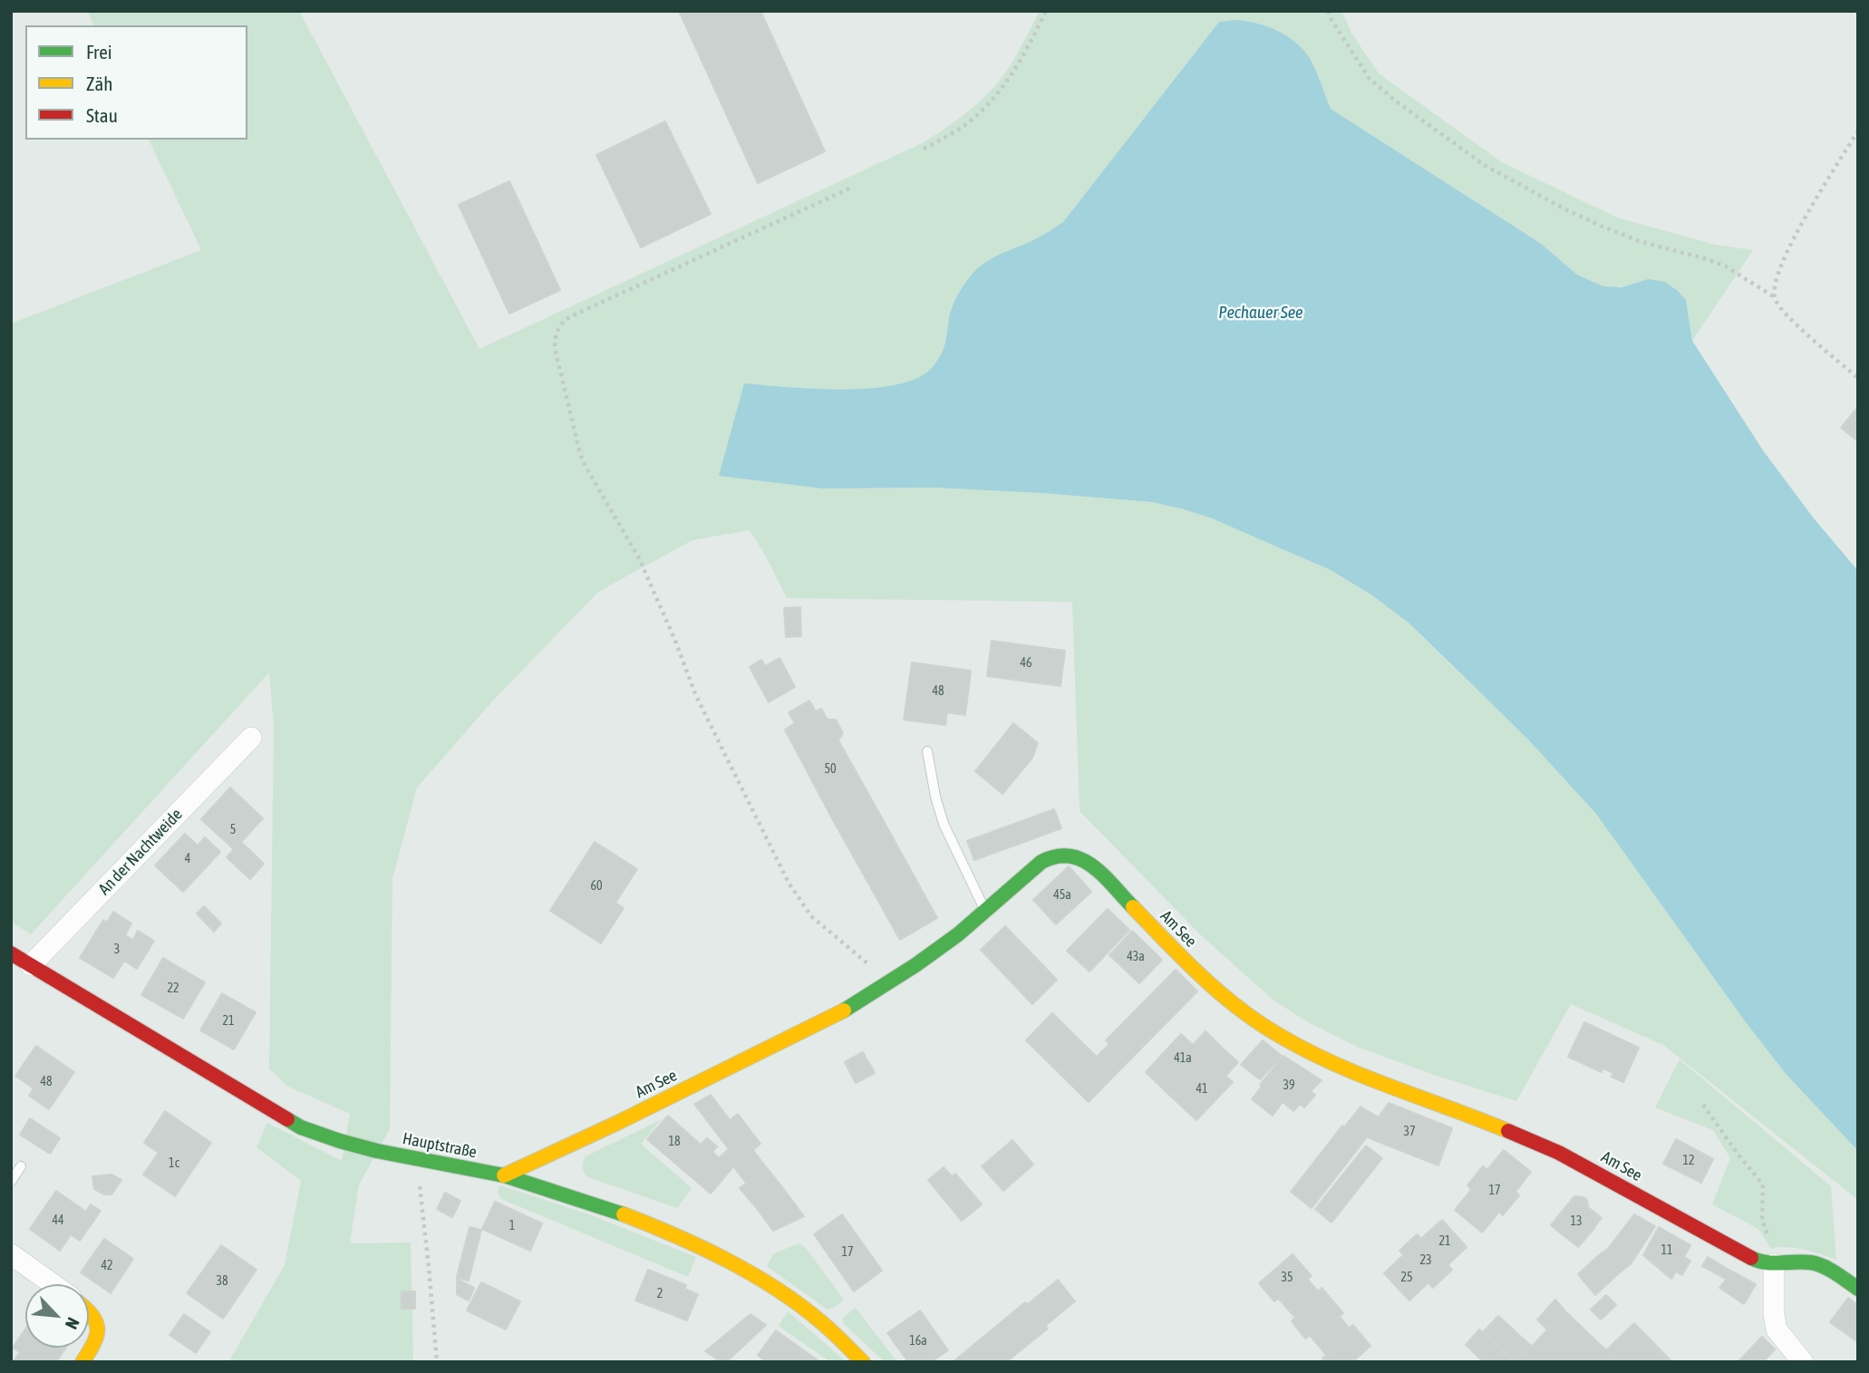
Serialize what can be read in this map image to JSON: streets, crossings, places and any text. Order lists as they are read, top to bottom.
{
  "streets": {
    "street": ["An der Nachtweide", "Am See", "Hauptstraße"]
  },
  "crossings": [
    ["An der Nachtweide", "Hauptstraße"],
    ["Am See", "Hauptstraße"]
  ],
  "water": ["Pechauer See"],
  "house_numbers": [
    "46",
    "48",
    "50",
    "5",
    "4",
    "60",
    "45a",
    "3",
    "43a",
    "22",
    "21",
    "41a",
    "48",
    "39",
    "41",
    "37",
    "18",
    "12",
    "1c",
    "17",
    "44",
    "13",
    "1",
    "21",
    "11",
    "17",
    "23",
    "42",
    "35",
    "25",
    "38",
    "2",
    "16a"
  ],
  "legend": ["Frei", "Zäh", "Stau"],
  "north": "bottom right"
}
